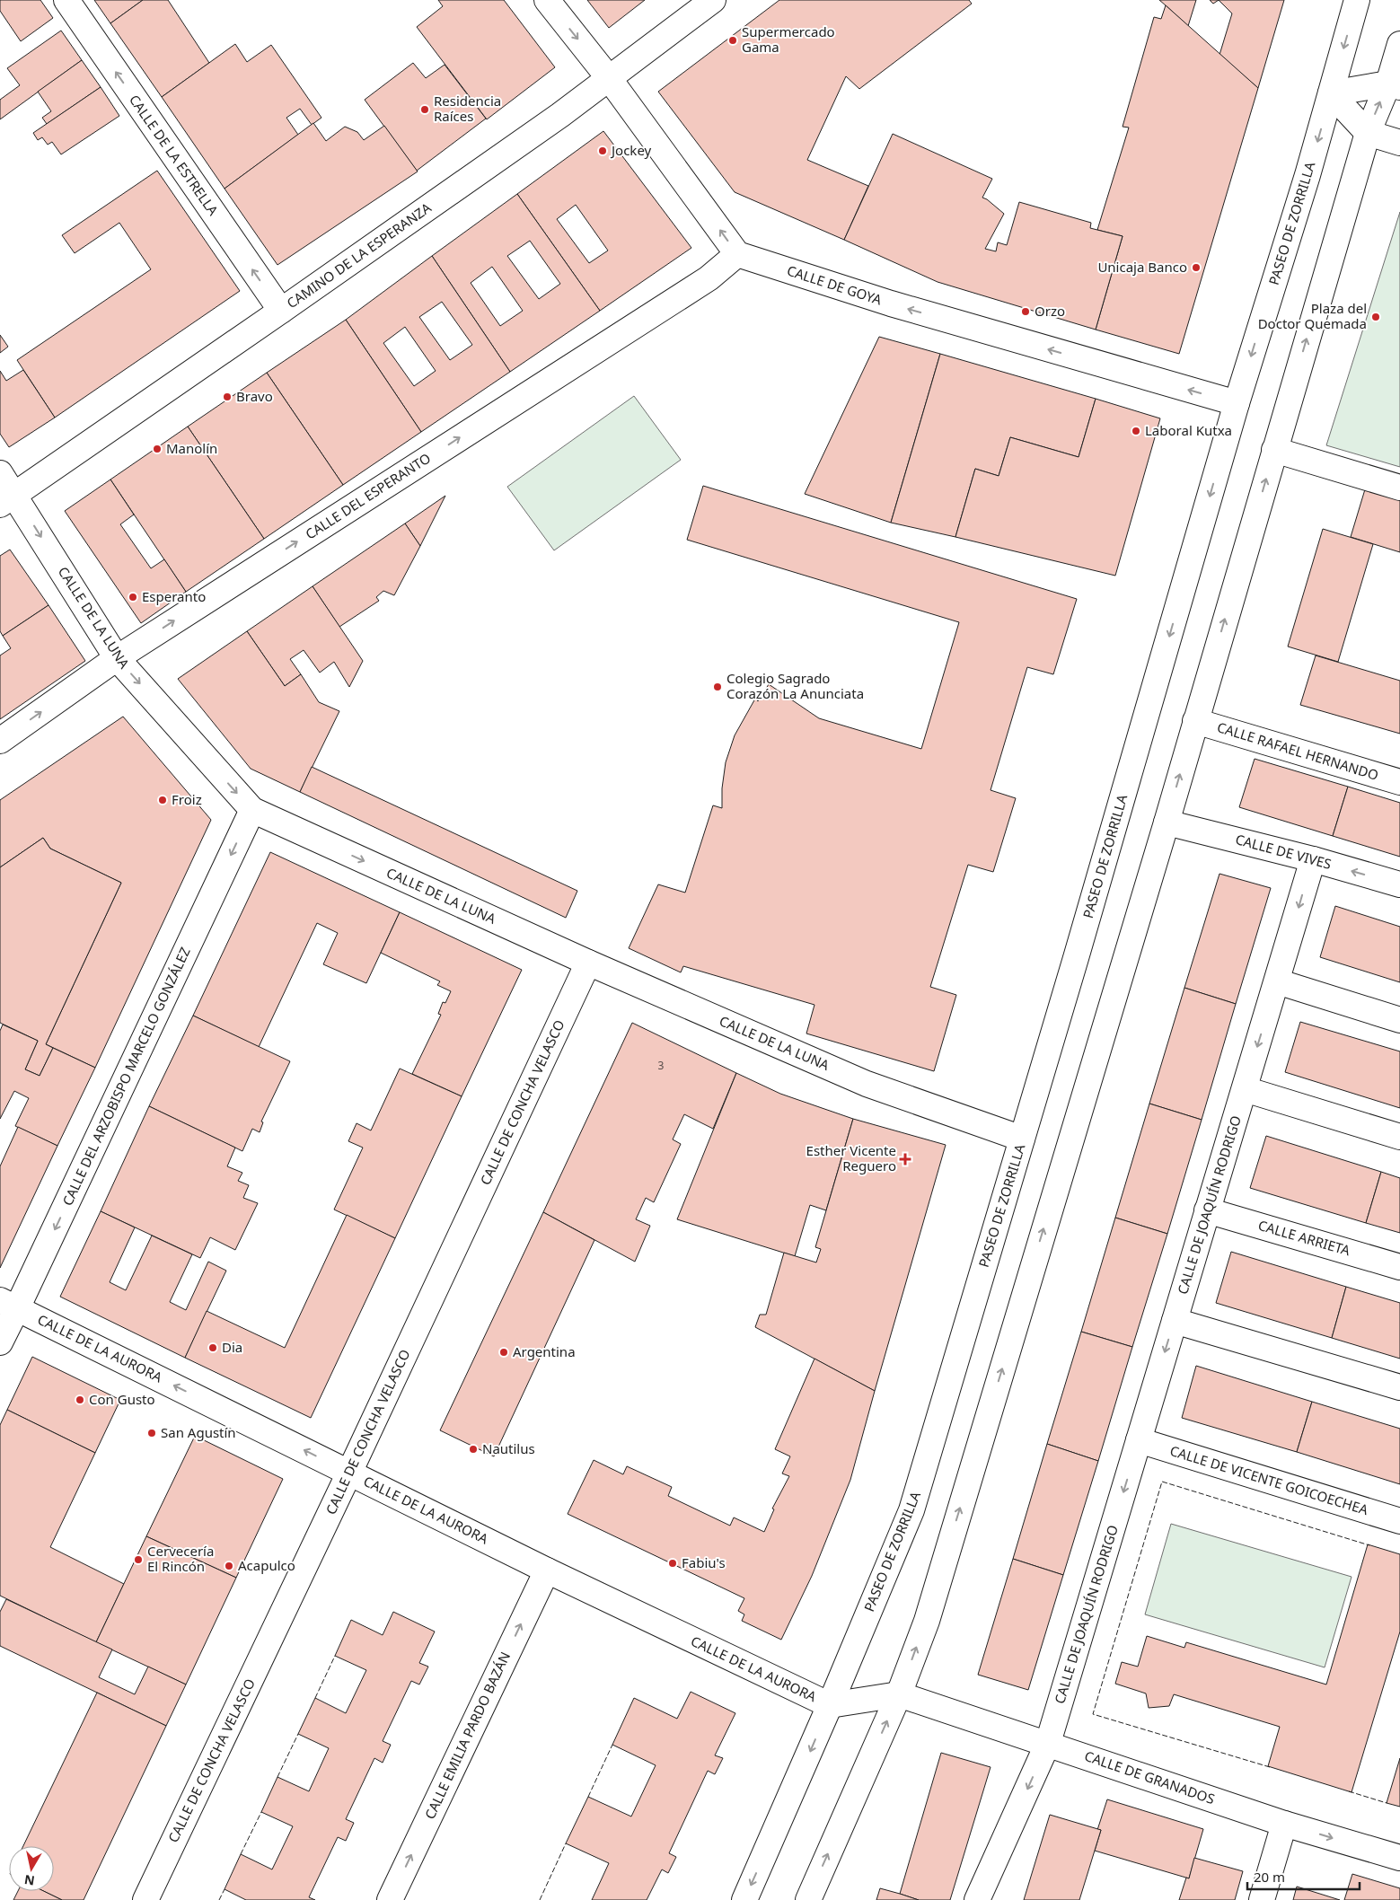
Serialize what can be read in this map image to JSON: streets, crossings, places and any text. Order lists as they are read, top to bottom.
{
  "streets": {
    "street": [
      "CALLE DE LA ESTRELLA",
      "PASEO DE ZORRILLA",
      "CAMINO DE LA ESPERANZA",
      "CALLE DE GOYA",
      "CALLE DEL ESPERANTO",
      "CALLE DE LA LUNA",
      "CALLE RAFAEL HERNANDO",
      "CALLE DE VIVES",
      "CALLE DEL ARZOBISPO MARCELO GONZÁLEZ",
      "CALLE DE CONCHA VELASCO",
      "CALLE DE JOAQUÍN RODRIGO",
      "CALLE ARRIETA",
      "CALLE DE LA AURORA",
      "CALLE DE VICENTE GOICOECHEA",
      "CALLE EMILIA PARDO BAZÁN",
      "CALLE DE GRANADOS"
    ]
  },
  "crossings": [
    ["CALLE DE LA ESTRELLA", "CAMINO DE LA ESPERANZA"],
    ["PASEO DE ZORRILLA", "CALLE DE GOYA"],
    ["PASEO DE ZORRILLA", "CALLE DE LA LUNA"],
    ["PASEO DE ZORRILLA", "CALLE DE LA AURORA"],
    ["CAMINO DE LA ESPERANZA", "CALLE DE LA LUNA"],
    ["CALLE DE GOYA", "CALLE DEL ESPERANTO"],
    ["CALLE DEL ESPERANTO", "CALLE DE LA LUNA"],
    ["CALLE DE LA LUNA", "CALLE DEL ARZOBISPO MARCELO GONZÁLEZ"],
    ["CALLE DE LA LUNA", "CALLE DE CONCHA VELASCO"],
    ["CALLE DE VIVES", "CALLE DE JOAQUÍN RODRIGO"],
    ["CALLE DEL ARZOBISPO MARCELO GONZÁLEZ", "CALLE DE LA AURORA"],
    ["CALLE DE CONCHA VELASCO", "CALLE DE LA AURORA"],
    ["CALLE DE JOAQUÍN RODRIGO", "CALLE ARRIETA"],
    ["CALLE DE JOAQUÍN RODRIGO", "CALLE DE VICENTE GOICOECHEA"],
    ["CALLE DE JOAQUÍN RODRIGO", "CALLE DE GRANADOS"],
    ["CALLE DE LA AURORA", "CALLE EMILIA PARDO BAZÁN"]
  ],
  "one_way": [
    "CALLE DE LA ESTRELLA",
    "CALLE DE GOYA",
    "CALLE DEL ESPERANTO",
    "CALLE DE LA LUNA",
    "CALLE DEL ARZOBISPO MARCELO GONZÁLEZ",
    "CALLE DE LA AURORA",
    "CALLE EMILIA PARDO BAZÁN"
  ],
  "places": {
    "other": [
      "Supermercado Gama",
      "Residencia Raíces",
      "Jockey",
      "Unicaja Banco",
      "Orzo",
      "Plaza del Doctor Quemada",
      "Bravo",
      "Laboral Kutxa",
      "Manolín",
      "Esperanto",
      "Colegio Sagrado Corazón La Anunciata",
      "Froiz",
      "Dia",
      "Argentina",
      "Con Gusto",
      "San Agustín",
      "Nautilus",
      "Cervecería El Rincón",
      "Fabiu's",
      "Acapulco"
    ],
    "health": ["Esther Vicente Reguero"]
  },
  "house_numbers": ["3"],
  "scale_bar": "20 m",
  "north": "bottom"
}
